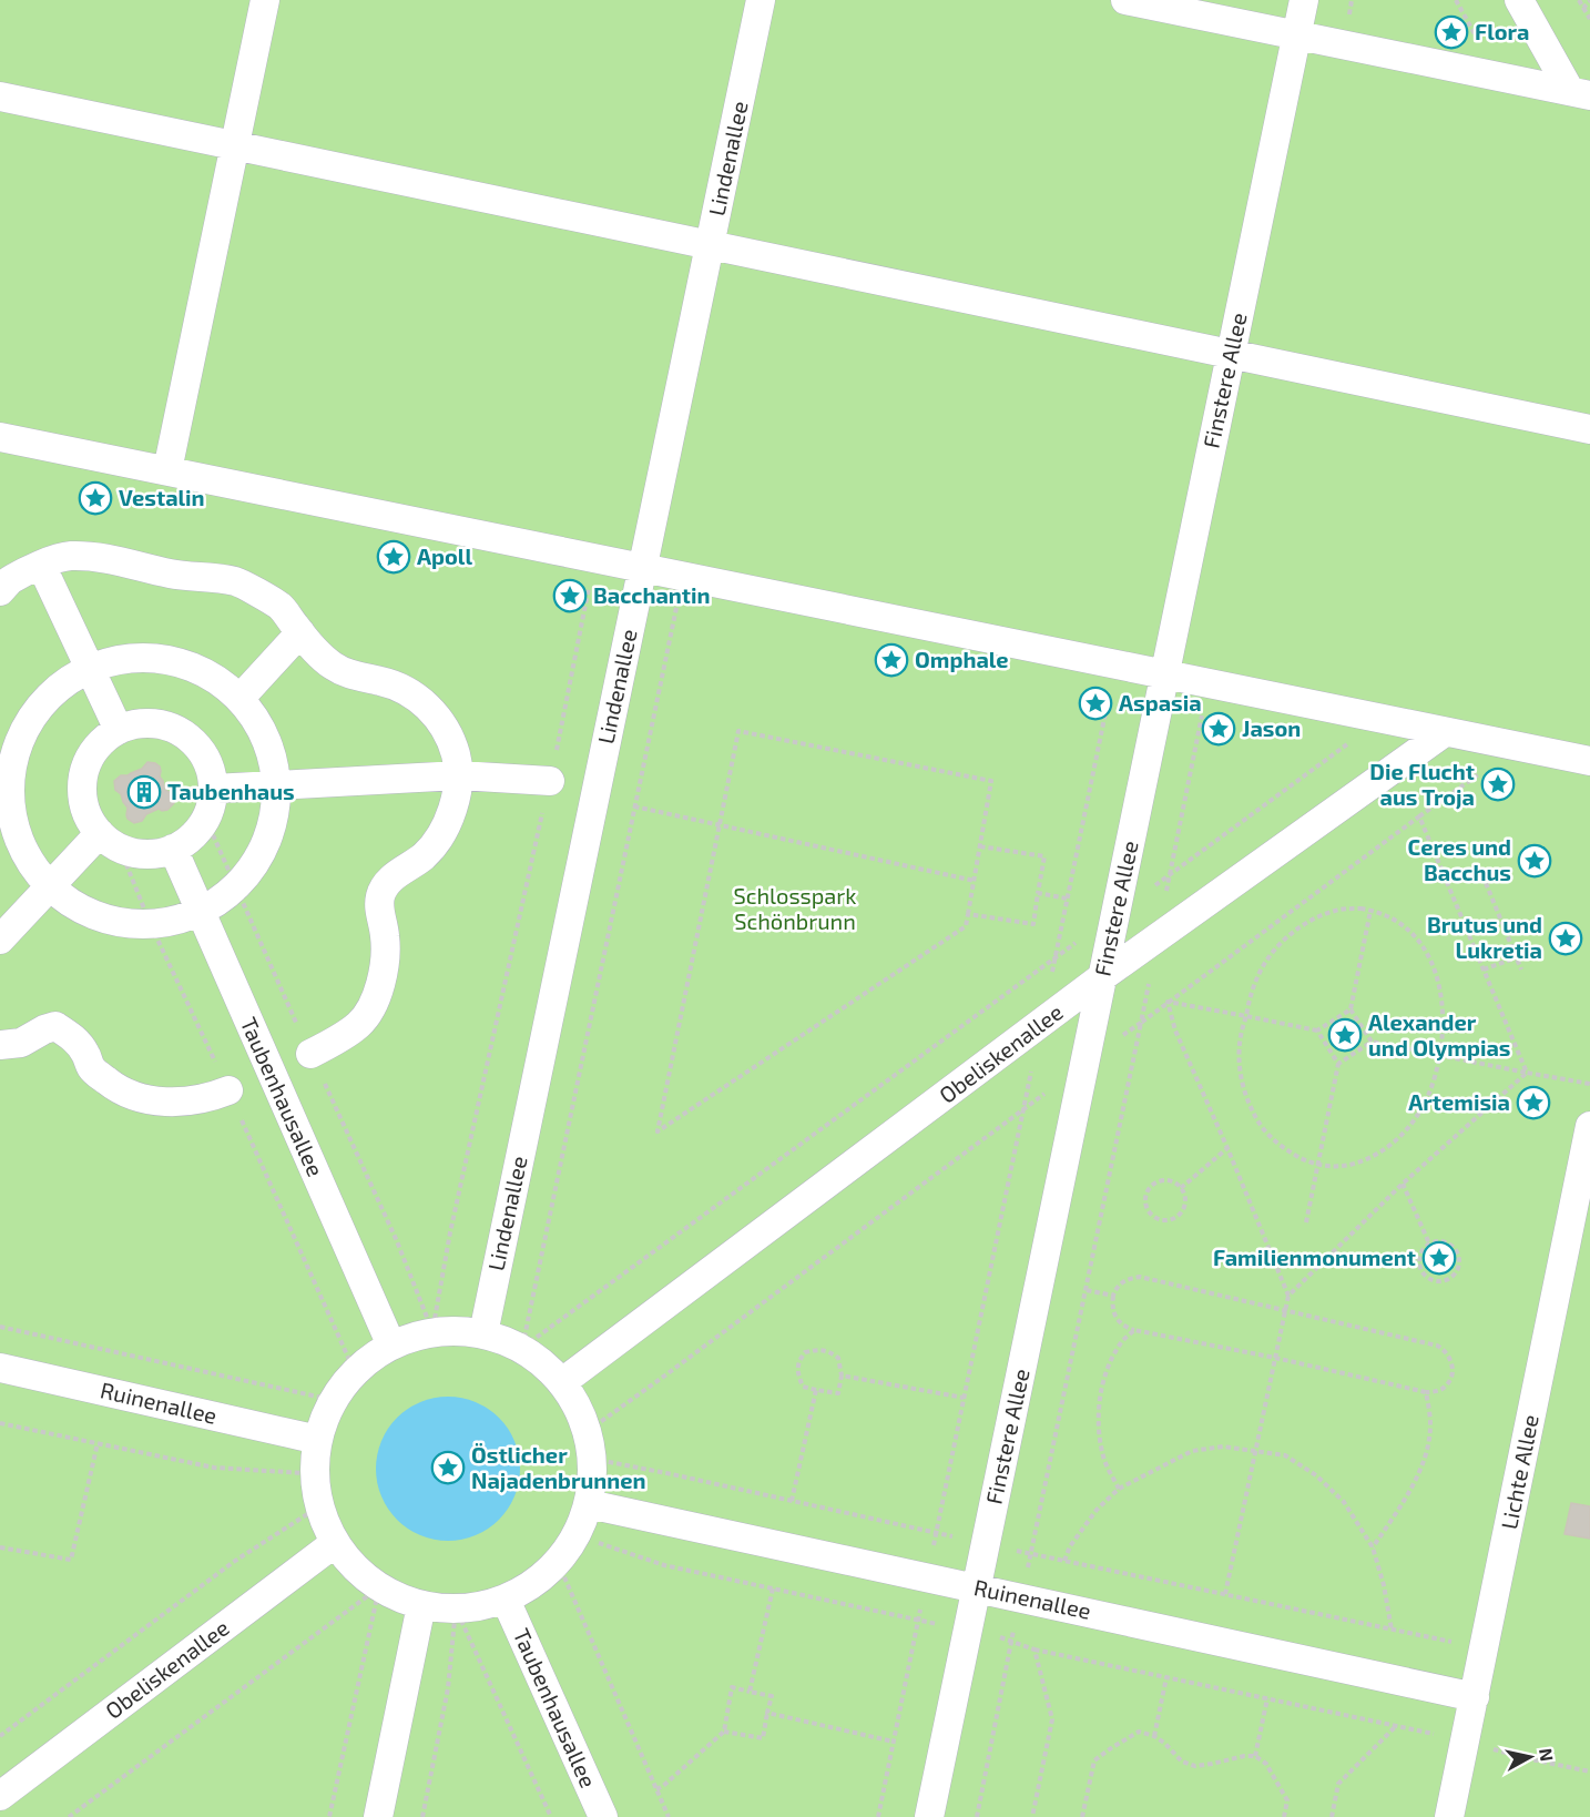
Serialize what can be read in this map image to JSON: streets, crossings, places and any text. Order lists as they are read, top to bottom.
{
  "streets": {
    "street": [
      "Lindenallee",
      "Finstere Allee",
      "Obeliskenallee",
      "Taubenhausallee",
      "Ruinenallee",
      "Lichte Allee"
    ]
  },
  "crossings": [
    ["Finstere Allee", "Obeliskenallee"],
    ["Finstere Allee", "Ruinenallee"],
    ["Ruinenallee", "Lichte Allee"]
  ],
  "parks": ["Schlosspark Schönbrunn"],
  "places": {
    "place": [
      "Flora",
      "Vestalin",
      "Apoll",
      "Bacchantin",
      "Omphale",
      "Aspasia",
      "Jason",
      "Die Flucht aus Troja",
      "Ceres und Bacchus",
      "Brutus und Lukretia",
      "Alexander und Olympias",
      "Artemisia",
      "Familienmonument",
      "Östlicher Najadenbrunnen"
    ],
    "building": ["Taubenhaus"]
  },
  "north": "right"
}
